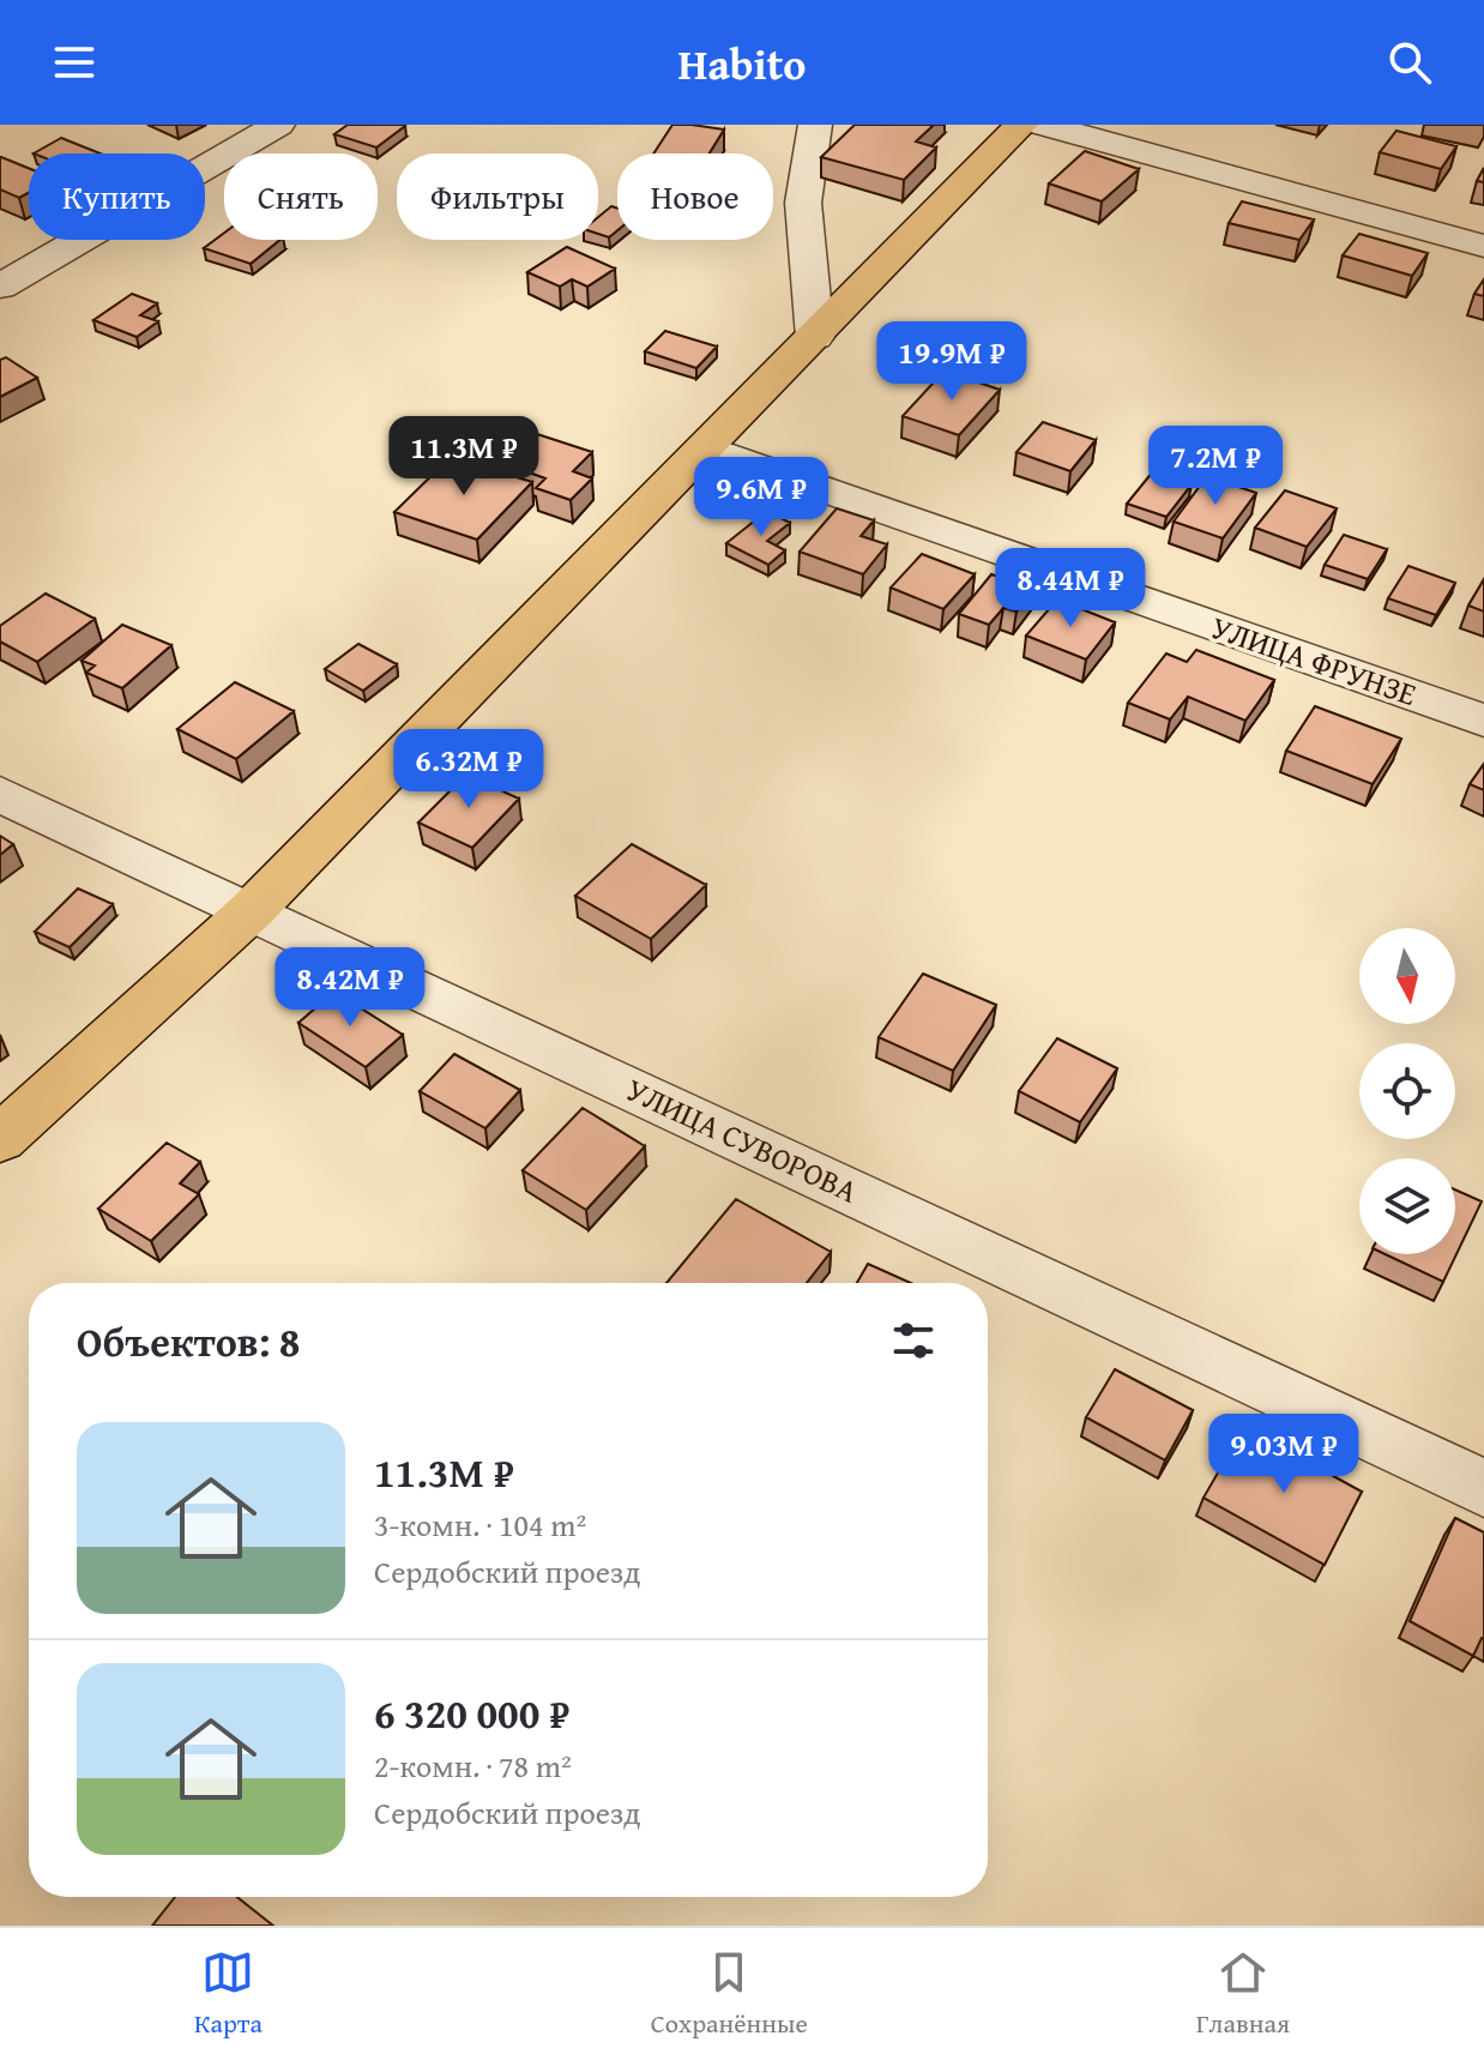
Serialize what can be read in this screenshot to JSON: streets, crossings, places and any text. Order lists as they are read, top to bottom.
{
  "streets": {
    "street": ["УЛИЦА ФРУНЗЕ", "УЛИЦА СУВОРОВА"]
  },
  "north": "bottom",
  "page": {
    "header": "Habito",
    "chip": [
      "Купить",
      "Снять",
      "Фильтры",
      "Новое"
    ],
    "price": [
      "19.9M ₽",
      "11.3M ₽",
      "7.2M ₽",
      "9.6M ₽",
      "8.44M ₽",
      "6.32M ₽",
      "8.42M ₽",
      "9.03M ₽"
    ],
    "heading": "Объектов: 8",
    "list": [
      {
        "name": "11.3M ₽",
        "note": "3-комн. · 104 m² · Сердобский проезд"
      },
      {
        "name": "6 320 000 ₽",
        "note": "2-комн. · 78 m² · Сердобский проезд"
      }
    ],
    "tabs": ["Карта", "Сохранённые", "Главная"]
  }
}
